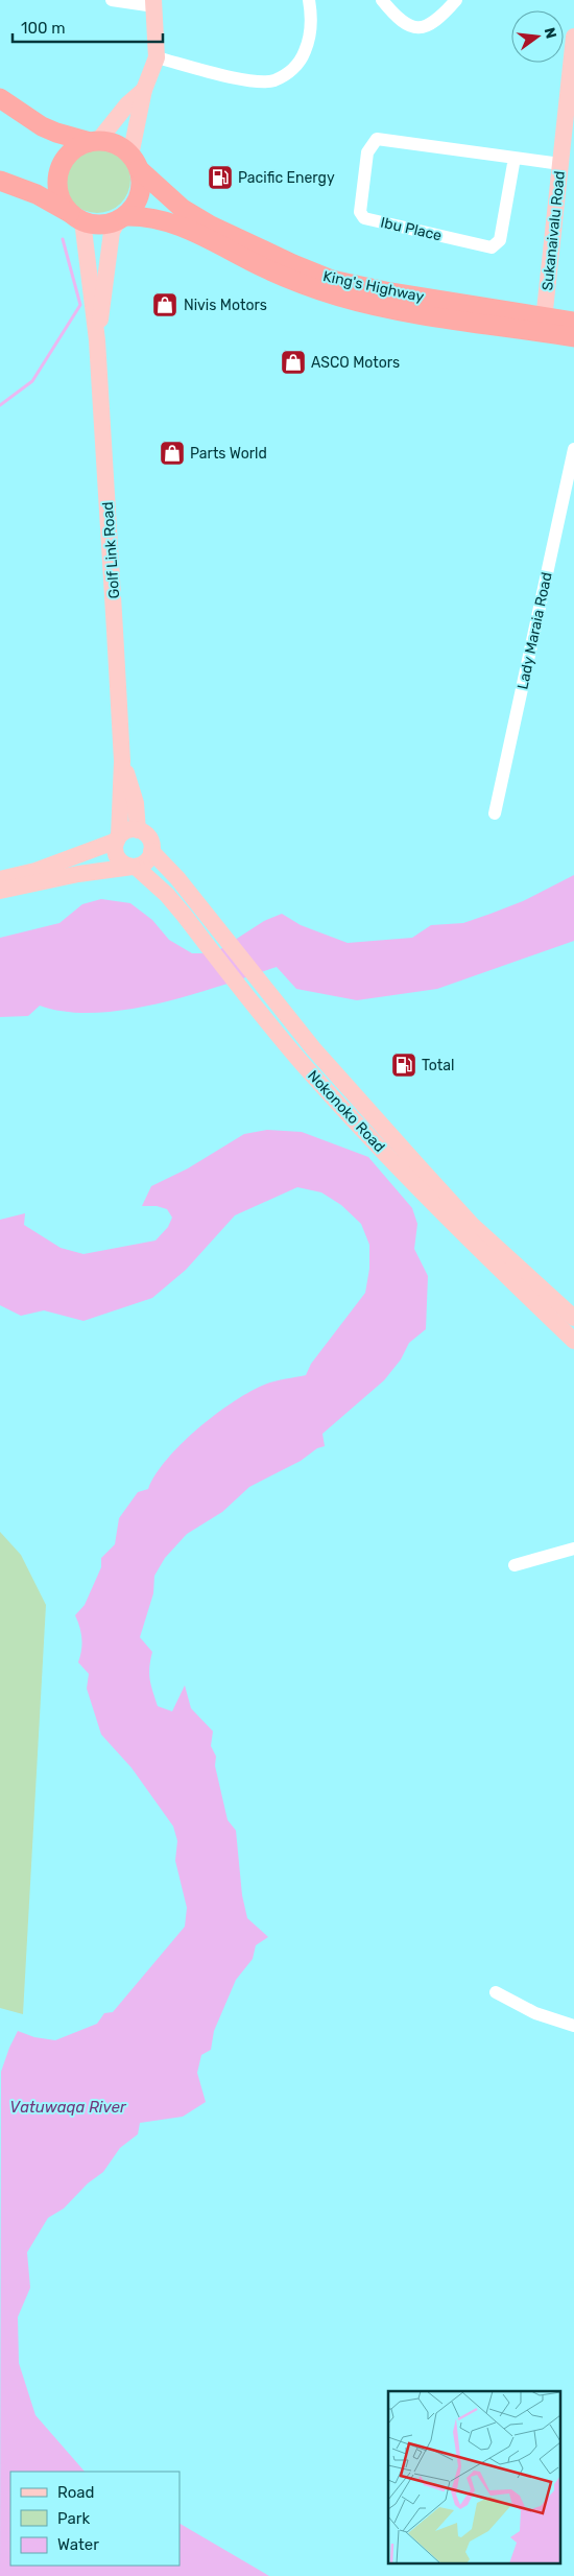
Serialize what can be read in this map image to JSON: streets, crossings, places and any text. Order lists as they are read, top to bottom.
{
  "streets": {
    "highway": ["King's Highway"],
    "main road": ["Sukanaivalu Road", "Golf Link Road", "Nokonoko Road"],
    "street": ["Ibu Place", "Lady Maraia Road"]
  },
  "crossings": [
    ["Ibu Place", "Sukanaivalu Road"],
    ["Sukanaivalu Road", "King's Highway"],
    ["King's Highway", "Golf Link Road"],
    ["Golf Link Road", "Nokonoko Road"]
  ],
  "water": ["Vatuwaqa River"],
  "places": {
    "fuel station": ["Pacific Energy", "Total"],
    "shop": ["Nivis Motors", "ASCO Motors", "Parts World"]
  },
  "legend": ["Road", "Park", "Water"],
  "scale_bar": "100 m",
  "north": "right"
}
